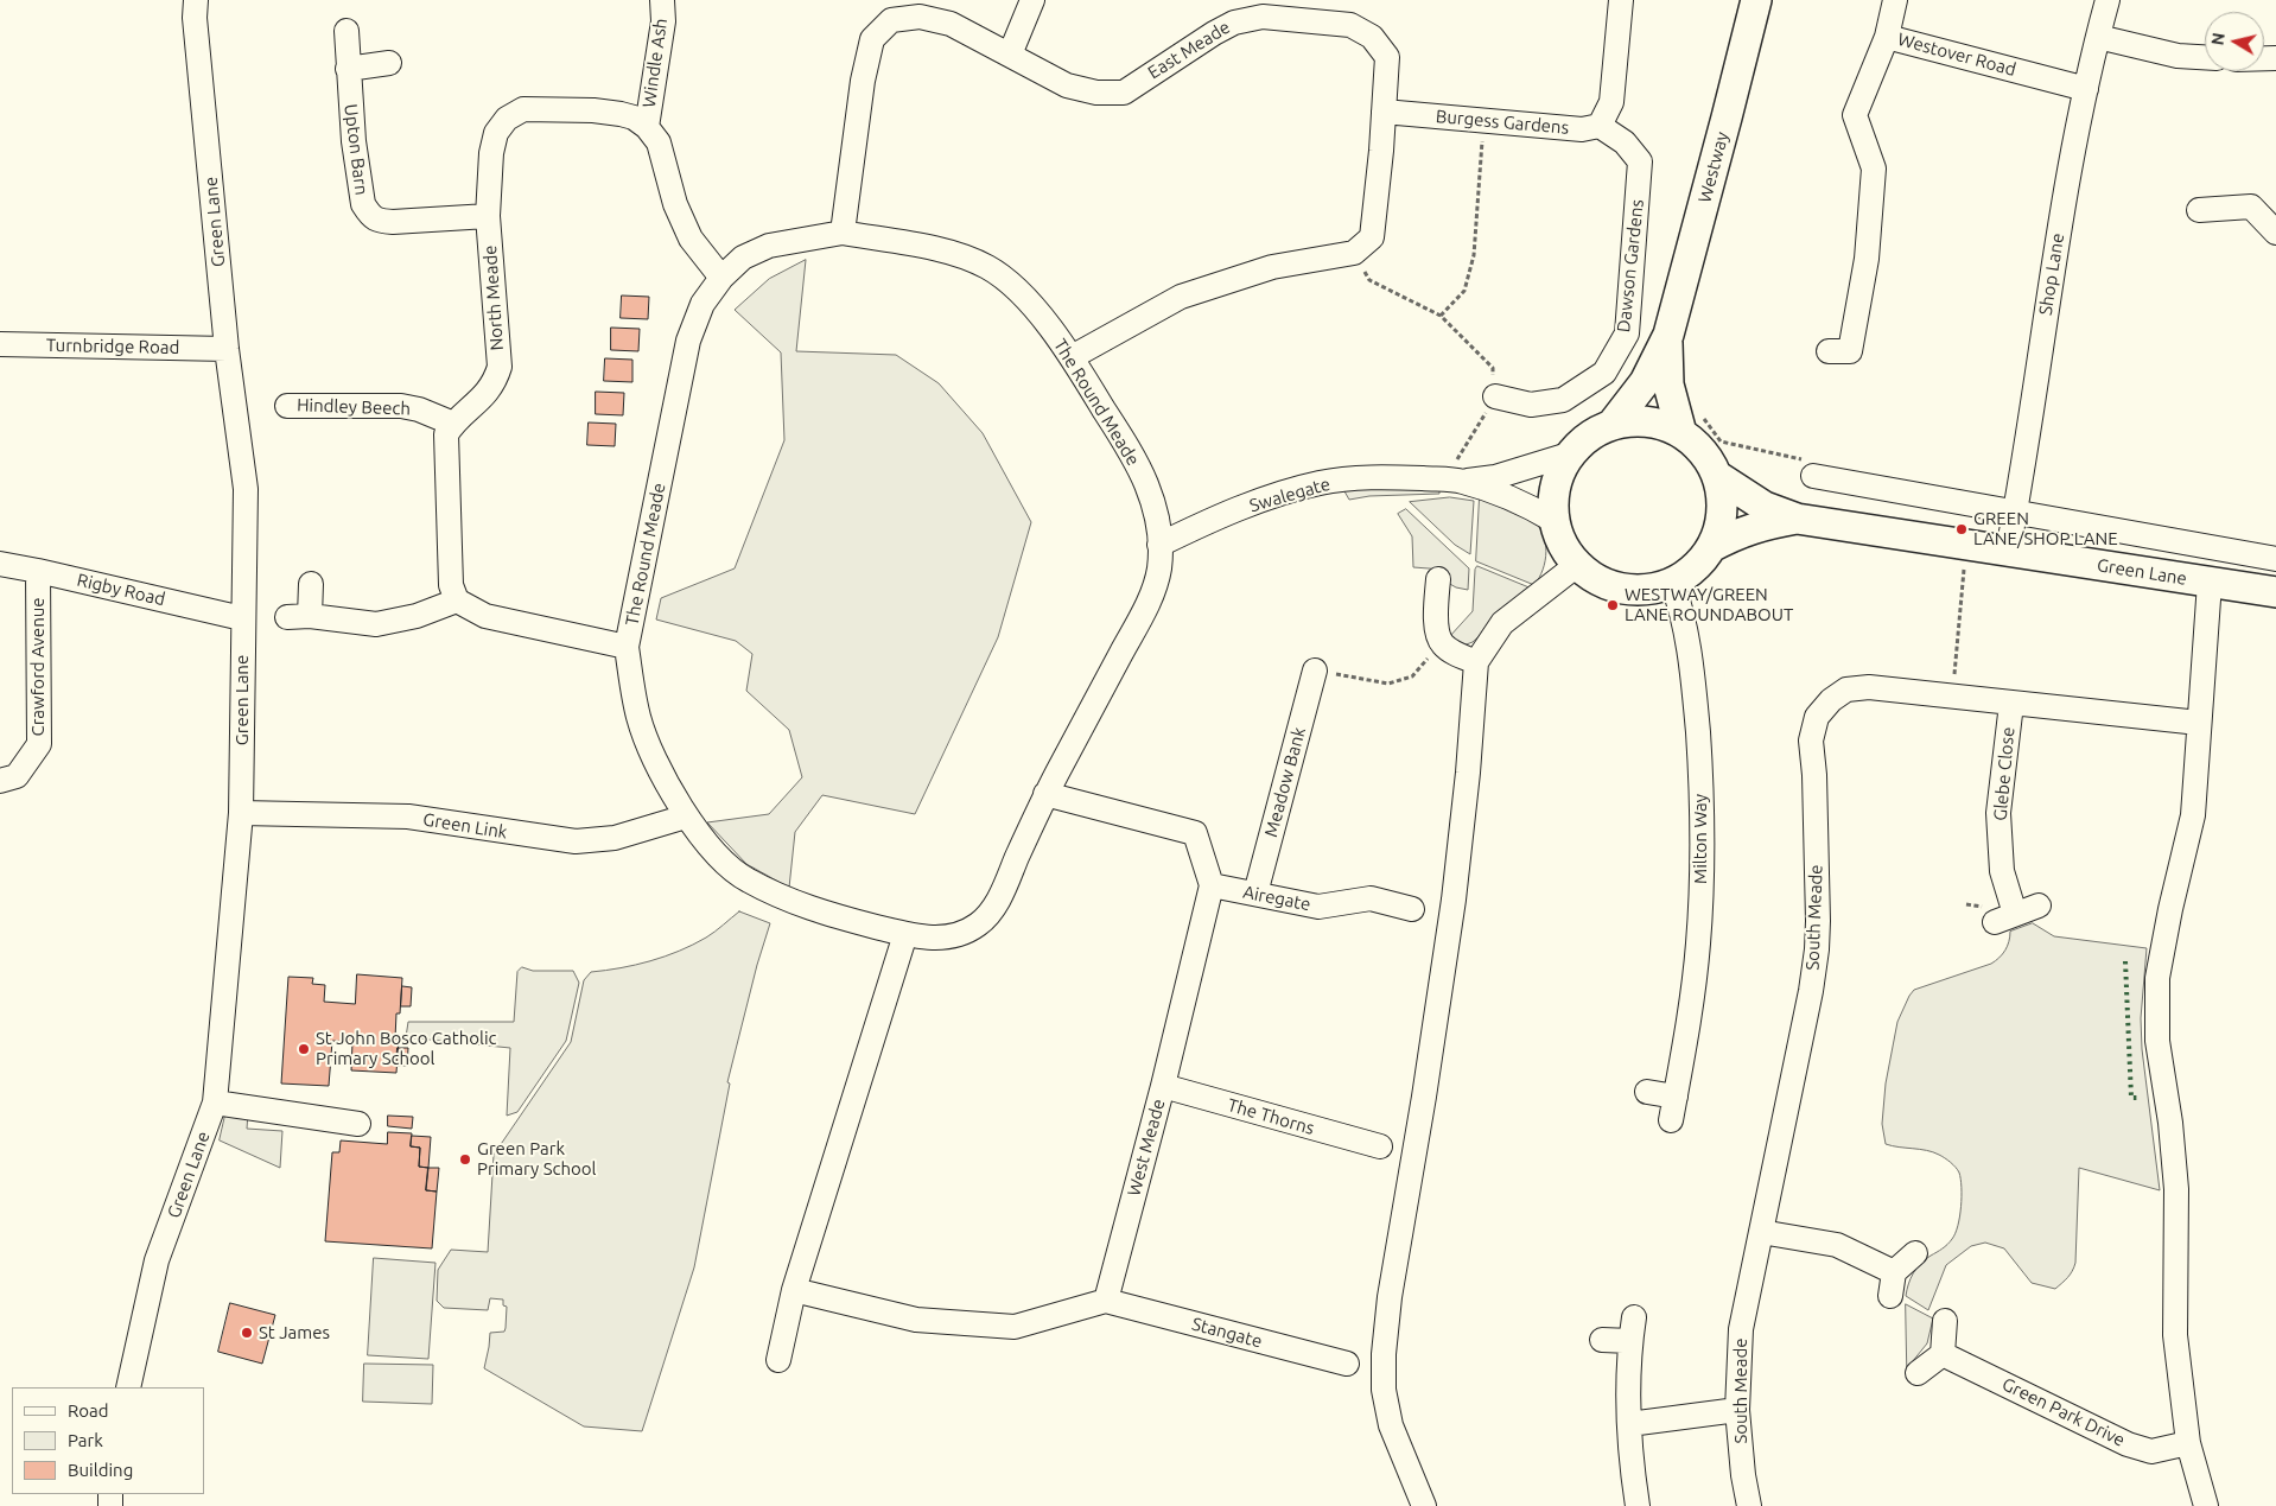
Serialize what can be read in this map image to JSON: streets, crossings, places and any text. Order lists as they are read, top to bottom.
{
  "streets": {
    "main road": ["Westway", "Green Lane"],
    "street": [
      "East Meade",
      "Westover Road",
      "Windle Ash",
      "Burgess Gardens",
      "Upton Barn",
      "Dawson Gardens",
      "Shop Lane",
      "North Meade",
      "Turnbridge Road",
      "The Round Meade",
      "Hindley Beech",
      "Swalegate",
      "Rigby Road",
      "Crawford Avenue",
      "Glebe Close",
      "Meadow Bank",
      "Green Link",
      "Milton Way",
      "Airegate",
      "South Meade",
      "The Thorns",
      "West Meade",
      "Stangate",
      "Green Park Drive"
    ]
  },
  "crossings": [
    ["East Meade", "Burgess Gardens"],
    ["East Meade", "The Round Meade"],
    ["Westover Road", "Shop Lane"],
    ["Windle Ash", "North Meade"],
    ["Burgess Gardens", "Dawson Gardens"],
    ["Upton Barn", "North Meade"],
    ["Westway", "Green Lane"],
    ["Westway", "Swalegate"],
    ["Westway", "Milton Way"],
    ["Green Lane", "Shop Lane"],
    ["Green Lane", "Turnbridge Road"],
    ["Green Lane", "Swalegate"],
    ["Green Lane", "Rigby Road"],
    ["Green Lane", "Green Link"],
    ["Green Lane", "Milton Way"],
    ["North Meade", "Hindley Beech"],
    ["The Round Meade", "Swalegate"],
    ["The Round Meade", "Green Link"],
    ["Swalegate", "Milton Way"],
    ["Rigby Road", "Crawford Avenue"],
    ["Glebe Close", "South Meade"],
    ["Meadow Bank", "Airegate"],
    ["Airegate", "West Meade"],
    ["The Thorns", "West Meade"],
    ["West Meade", "Stangate"]
  ],
  "places": [
    "GREEN LANE/SHOP LANE",
    "WESTWAY/GREEN LANE ROUNDABOUT",
    "St John Bosco Catholic Primary School",
    "Green Park Primary School",
    "St James"
  ],
  "legend": ["Road", "Park", "Building"],
  "north": "left"
}
